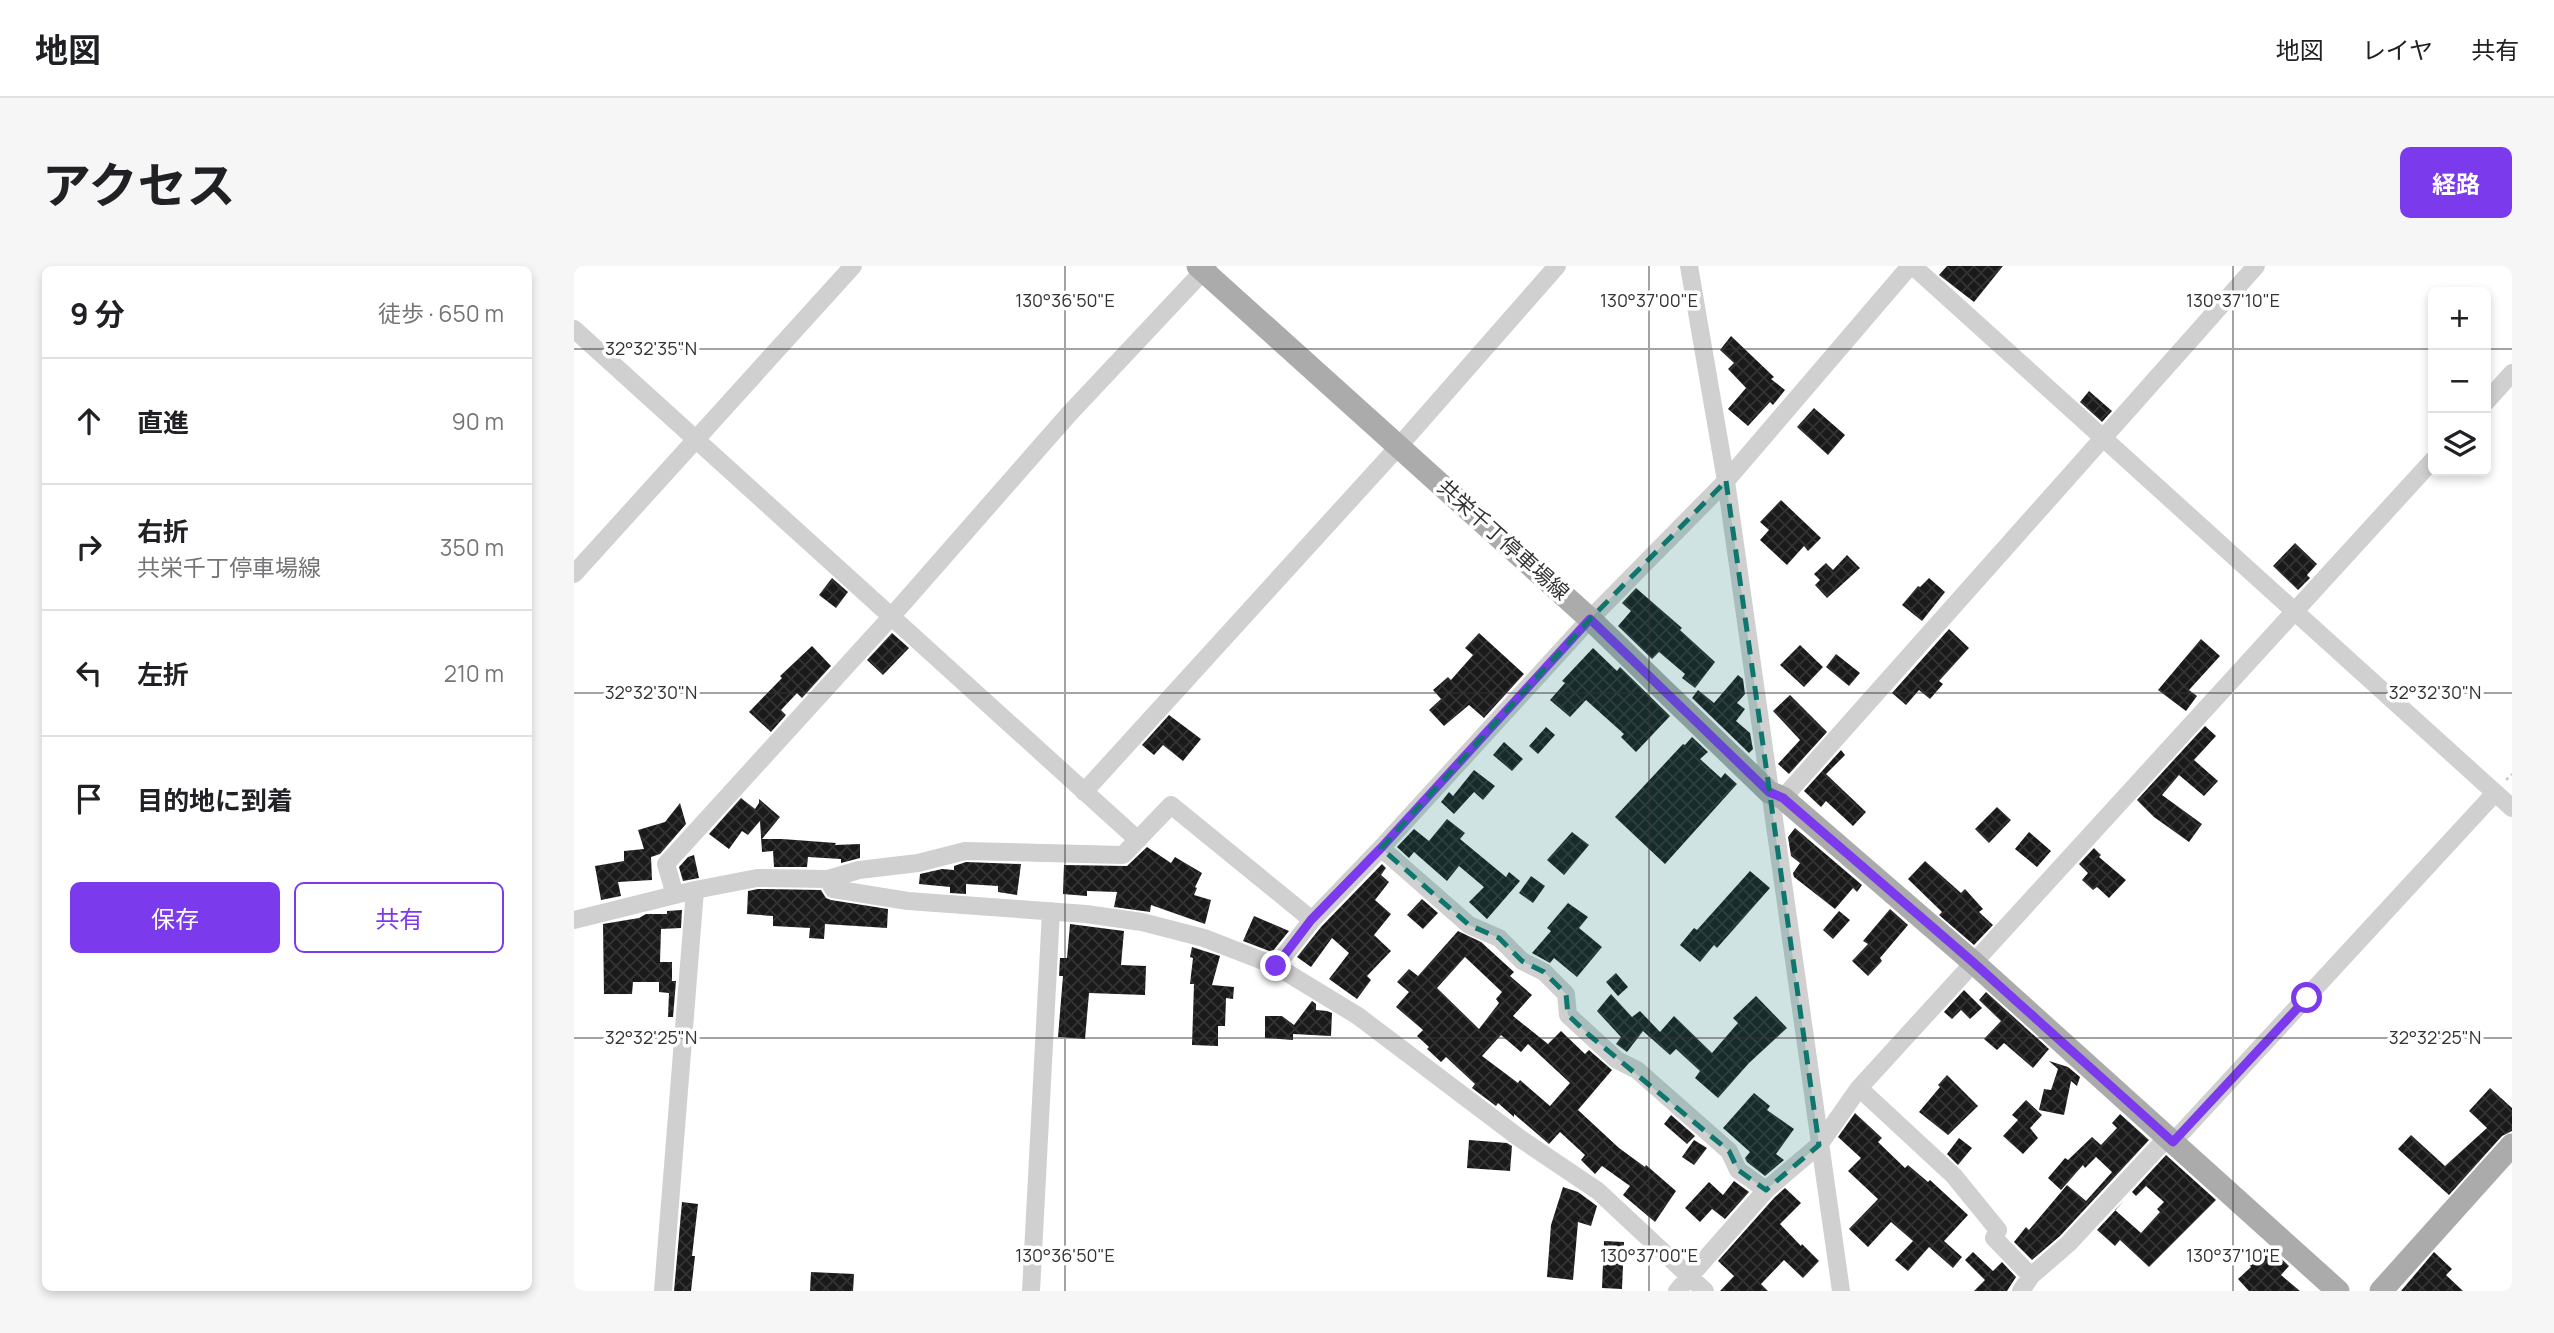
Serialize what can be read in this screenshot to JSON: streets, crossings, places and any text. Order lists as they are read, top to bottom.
{
  "streets": {
    "main road": ["共栄千丁停車場線"]
  },
  "page": {
    "header": "地図",
    "nav": ["地図", "レイヤ", "共有"],
    "title": "アクセス",
    "buttons": [
      "経路",
      ["保存", "共有"]
    ],
    "heading": ["9 分", "徒歩 · 650 m"],
    "map_buttons": ["+", "−"],
    "list": [
      ["直進", "90 m"],
      ["右折", "共栄千丁停車場線", "350 m"],
      ["左折", "210 m"],
      "目的地に到着"
    ]
  },
  "coordinates": [
    "130°36'50\"E",
    "130°37'00\"E",
    "130°37'10\"E",
    "32°32'35\"N",
    "32°32'30\"N",
    "32°32'25\"N"
  ]
}
